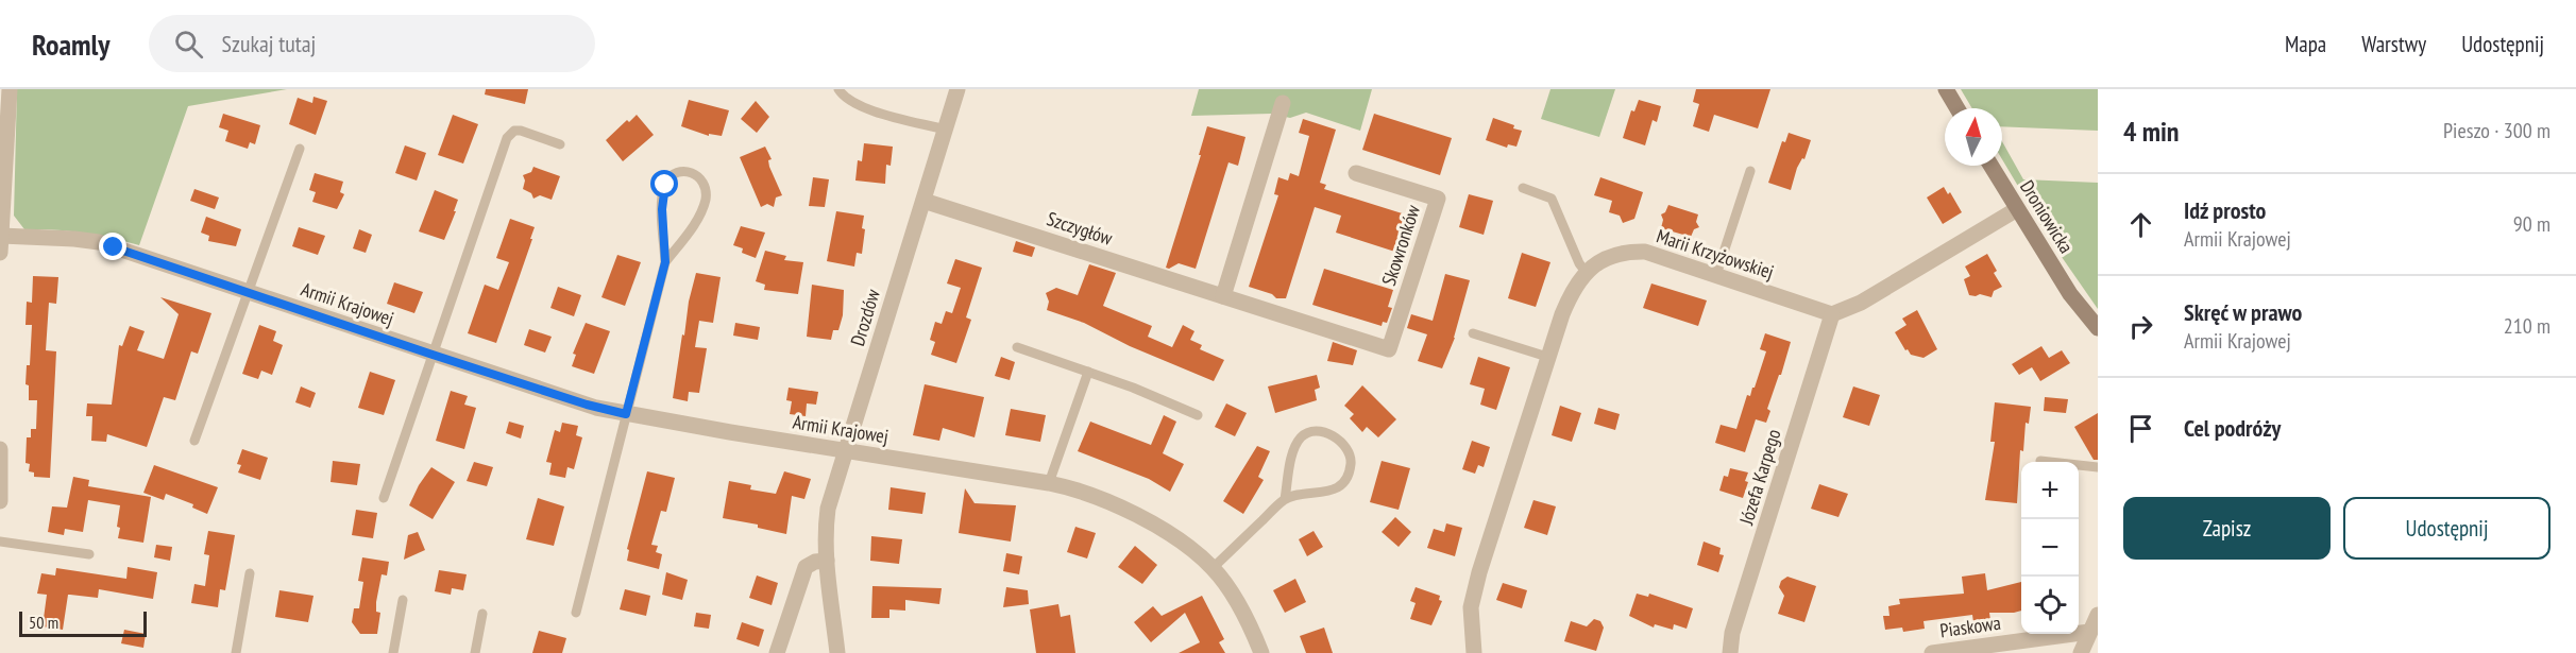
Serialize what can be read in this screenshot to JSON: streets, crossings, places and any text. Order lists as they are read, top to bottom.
{
  "streets": {
    "street": [
      "Droniowicka",
      "Szczygłów",
      "Skowronków",
      "Marii Krzyżowskiej",
      "Armii Krajowej",
      "Drozdów",
      "Józefa Karpego",
      "Piaskowa"
    ]
  },
  "crossings": [
    ["Szczygłów", "Skowronków"],
    ["Szczygłów", "Drozdów"],
    ["Marii Krzyżowskiej", "Józefa Karpego"],
    ["Armii Krajowej", "Drozdów"]
  ],
  "scale_bar": "50 m",
  "north": "top",
  "page": {
    "header": "Roamly",
    "search": "Szukaj tutaj",
    "nav": ["Mapa", "Warstwy", "Udostępnij"],
    "heading": ["4 min", "Pieszo · 300 m"],
    "list": [
      ["Idź prosto", "Armii Krajowej", "90 m"],
      ["Skręć w prawo", "Armii Krajowej", "210 m"],
      "Cel podróży"
    ],
    "map_buttons": ["+", "−"],
    "buttons": ["Zapisz", "Udostępnij"],
    "scale": "50 m"
  }
}
